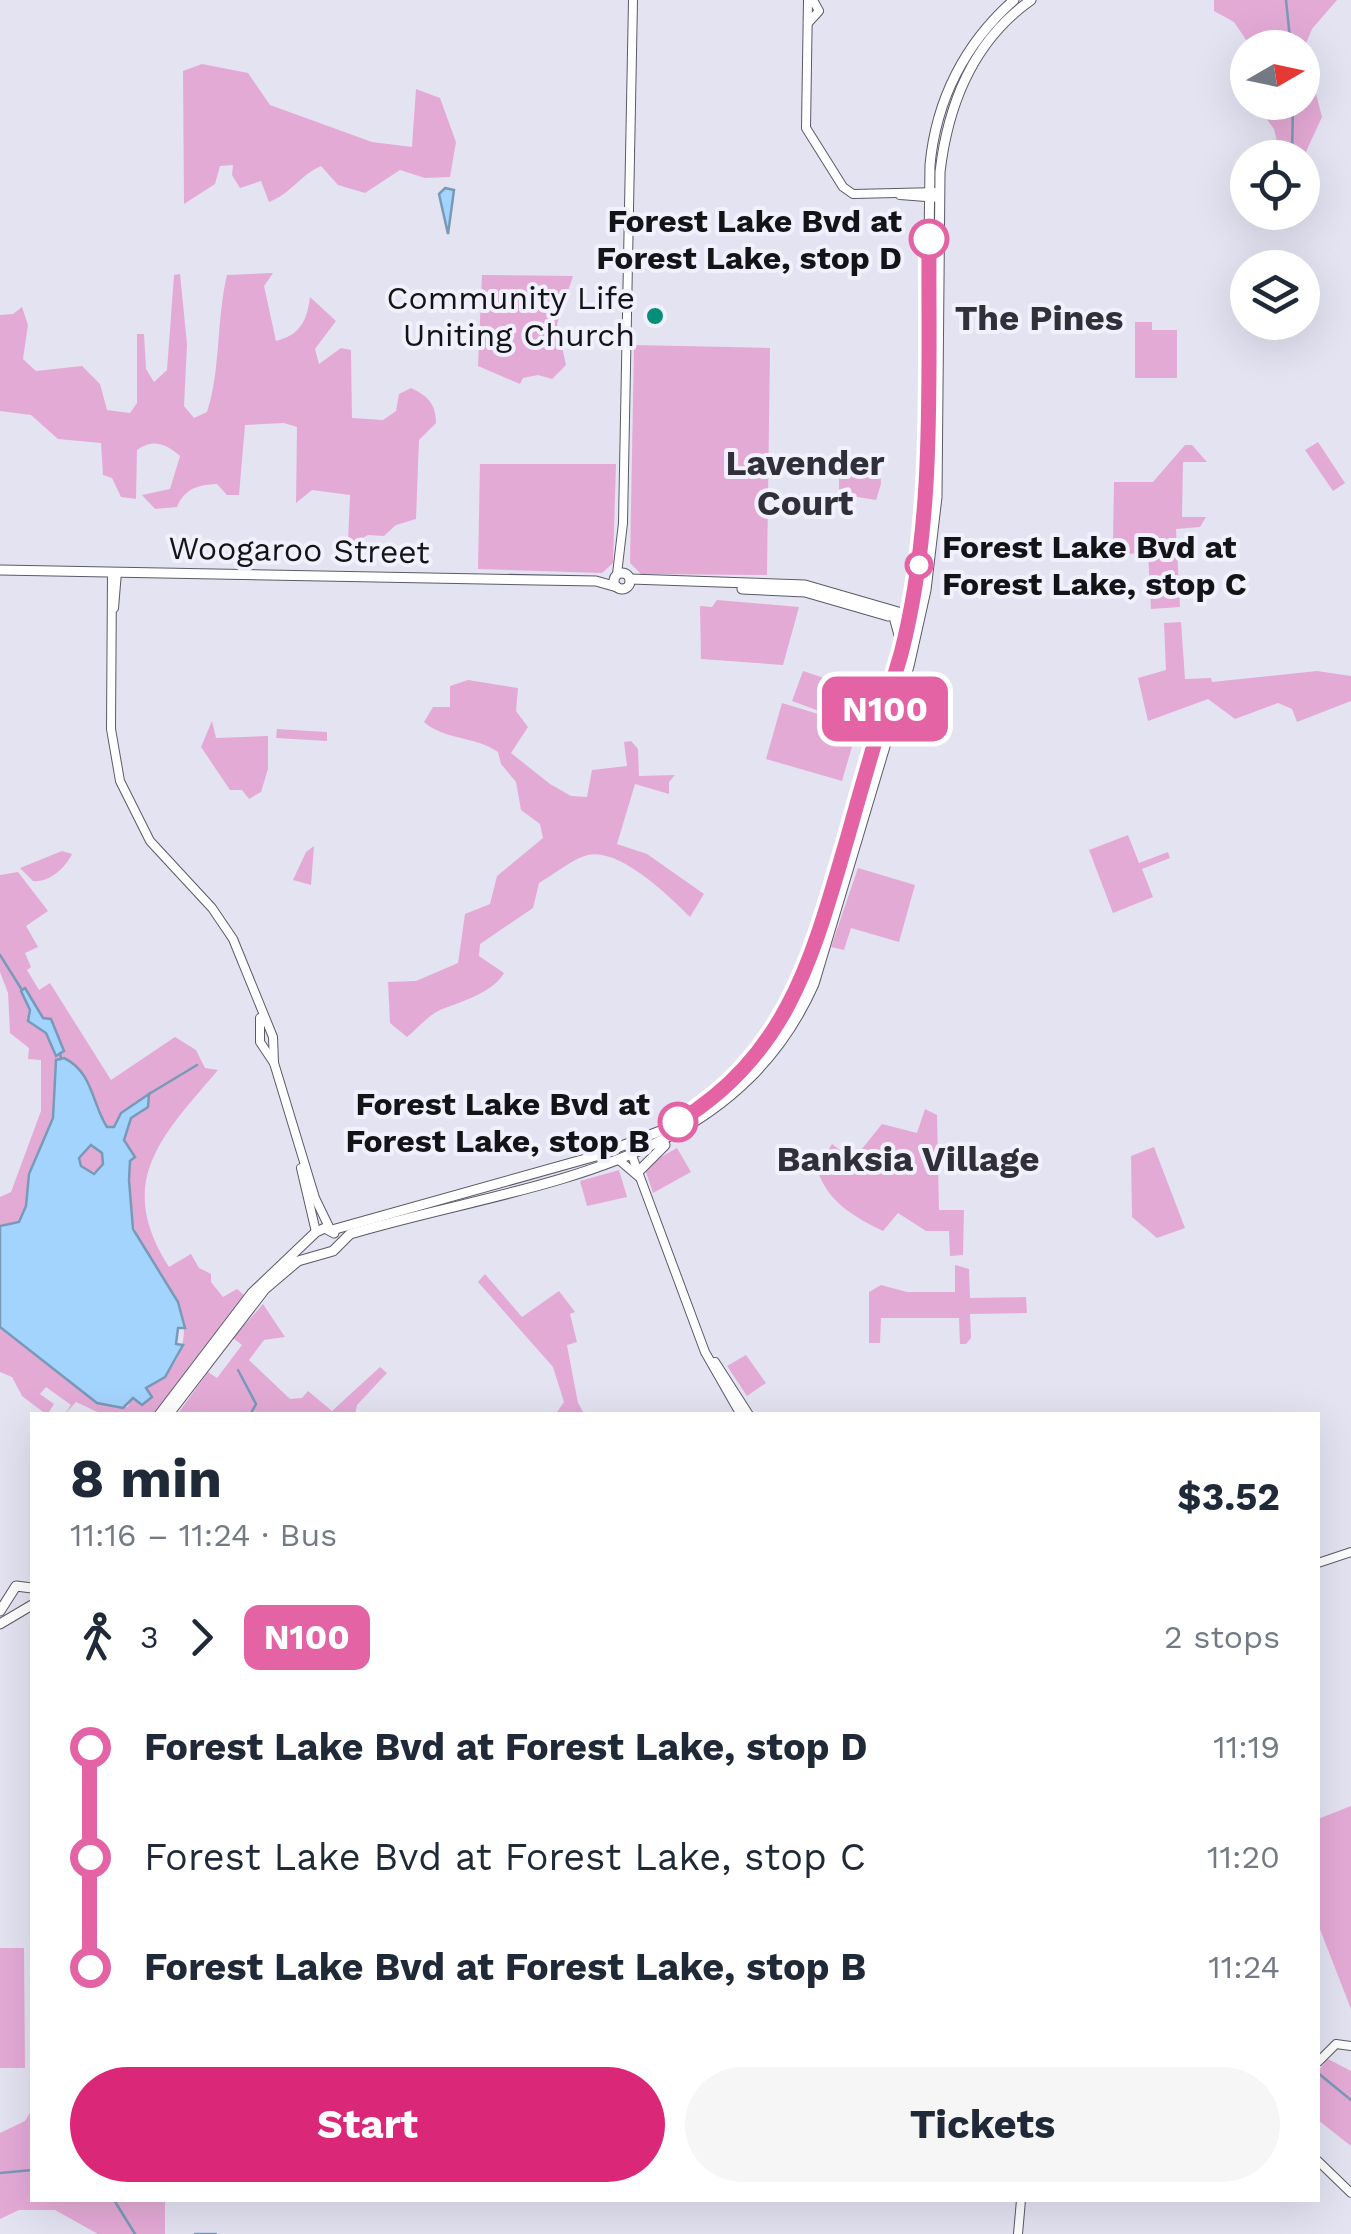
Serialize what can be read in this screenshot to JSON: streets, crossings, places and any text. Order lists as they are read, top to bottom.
{
  "streets": {
    "main road": ["Woogaroo Street"]
  },
  "districts": ["The Pines", "Lavender Court", "Banksia Village"],
  "places": [
    "Forest Lake Bvd at Forest Lake, stop D",
    "Community Life Uniting Church",
    "Forest Lake Bvd at Forest Lake, stop C",
    "Forest Lake Bvd at Forest Lake, stop B"
  ],
  "lines": ["bus line N100"],
  "north": "right",
  "page": {
    "on_map": "N100",
    "heading": ["8 min", "11:16 – 11:24 · Bus", "$3.52"],
    "legs": ["3", "N100", "2 stops"],
    "list": [
      {
        "name": "Forest Lake Bvd at Forest Lake, stop D",
        "value": "11:19"
      },
      {
        "name": "Forest Lake Bvd at Forest Lake, stop C",
        "value": "11:20"
      },
      {
        "name": "Forest Lake Bvd at Forest Lake, stop B",
        "value": "11:24"
      }
    ],
    "buttons": ["Start", "Tickets"]
  }
}
